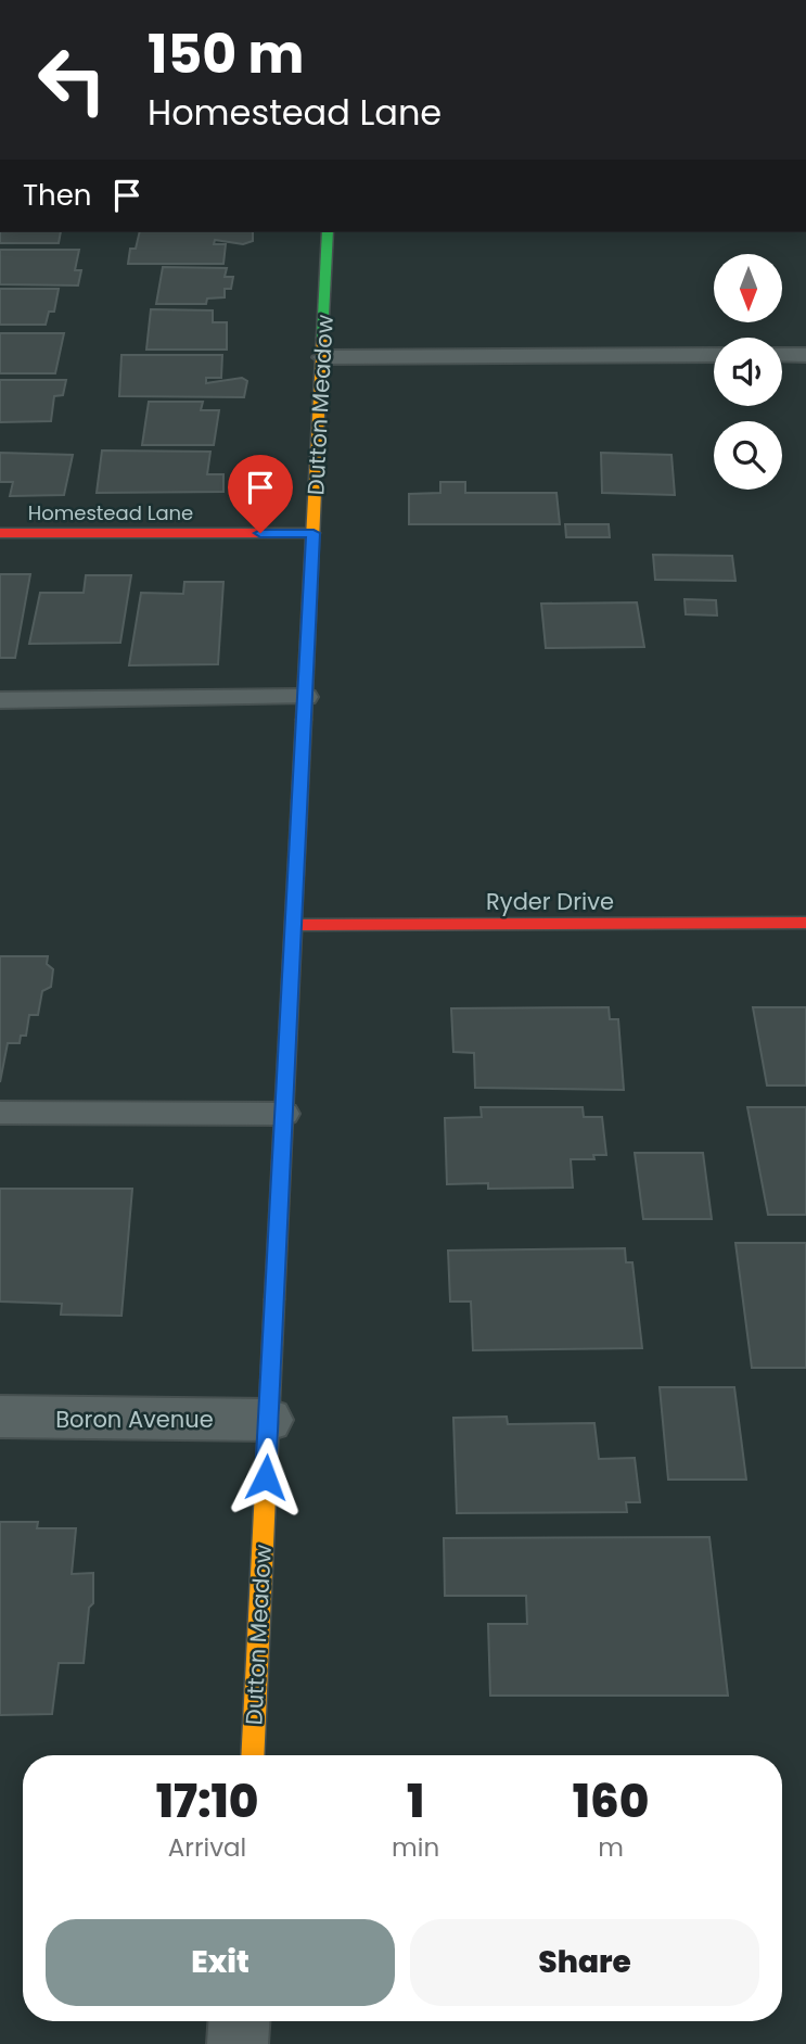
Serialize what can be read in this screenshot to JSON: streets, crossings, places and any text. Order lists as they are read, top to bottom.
{
  "streets": {
    "street": [
      "Dutton Meadow",
      "Homestead Lane",
      "Ryder Drive",
      "Boron Avenue"
    ]
  },
  "crossings": [
    ["Dutton Meadow", "Homestead Lane"],
    ["Dutton Meadow", "Ryder Drive"],
    ["Dutton Meadow", "Boron Avenue"]
  ],
  "north": "bottom",
  "page": {
    "turn": ["150 m", "Homestead Lane"],
    "then": "Then",
    "eta": [
      "17:10",
      "Arrival",
      "1",
      "min",
      "160",
      "m"
    ],
    "buttons": ["Exit", "Share"]
  }
}
